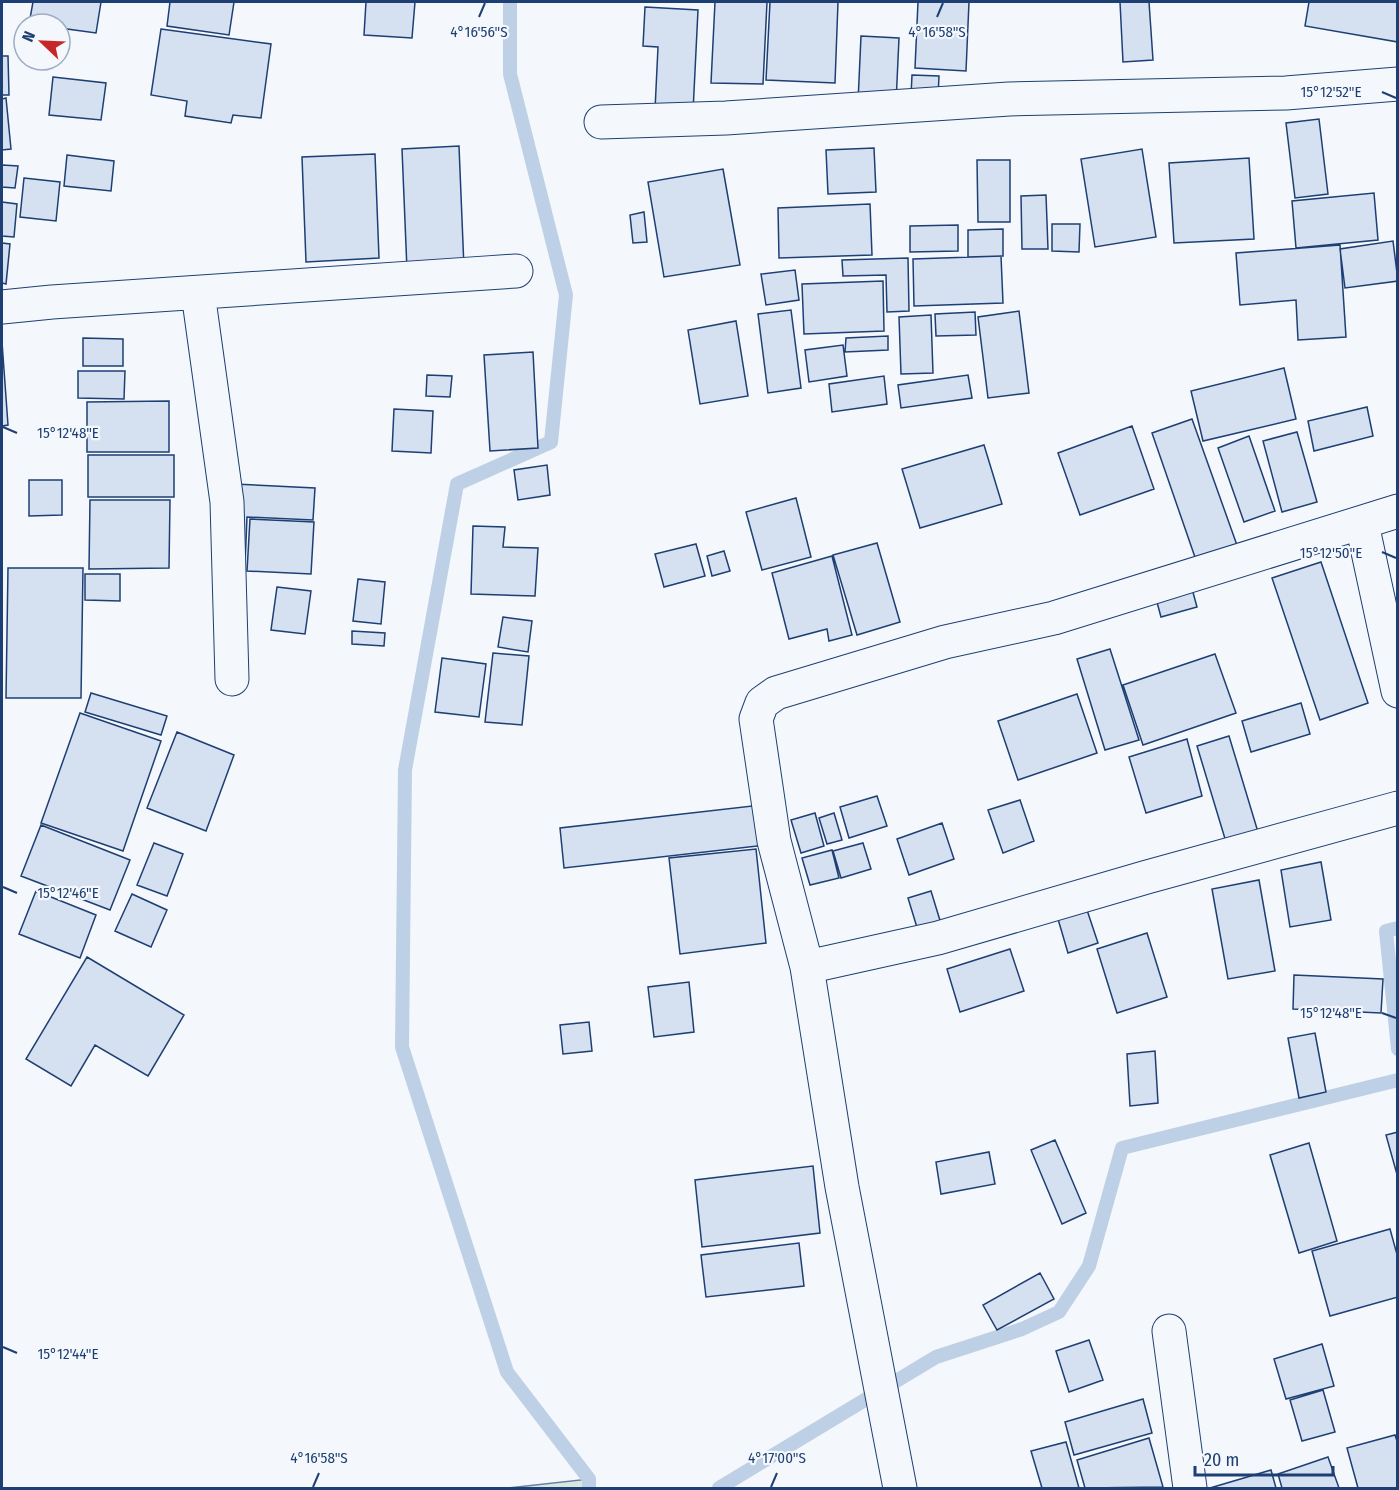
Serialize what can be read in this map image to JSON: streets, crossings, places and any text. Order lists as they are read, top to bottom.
{
  "scale_bar": "20 m",
  "north": "top left",
  "coordinates": [
    "4°16'56\"S",
    "4°16'58\"S",
    "15°12'52\"E",
    "15°12'48\"E",
    "15°12'50\"E",
    "15°12'46\"E",
    "15°12'44\"E",
    "4°17'00\"S"
  ]
}
